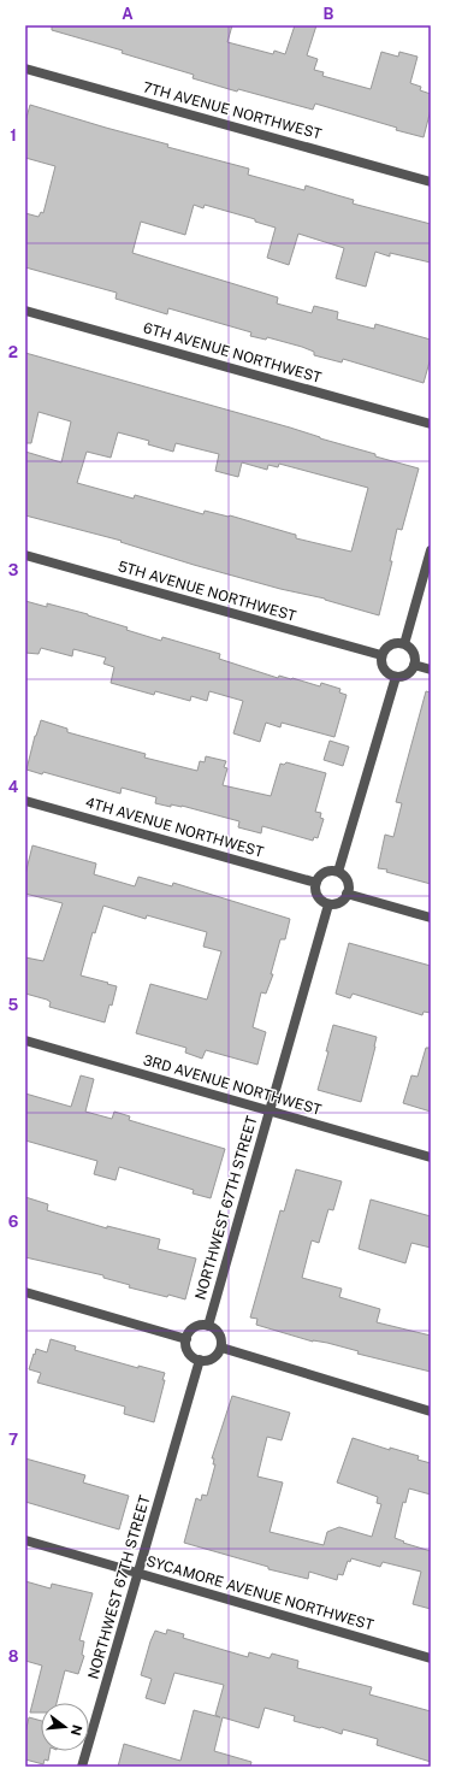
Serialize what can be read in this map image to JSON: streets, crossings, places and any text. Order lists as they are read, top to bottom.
{
  "streets": {
    "street": [
      "7TH AVENUE NORTHWEST",
      "6TH AVENUE NORTHWEST",
      "5TH AVENUE NORTHWEST",
      "4TH AVENUE NORTHWEST",
      "3RD AVENUE NORTHWEST",
      "NORTHWEST 67TH STREET",
      "SYCAMORE AVENUE NORTHWEST"
    ]
  },
  "crossings": [
    ["4TH AVENUE NORTHWEST", "NORTHWEST 67TH STREET"],
    ["3RD AVENUE NORTHWEST", "NORTHWEST 67TH STREET"],
    ["NORTHWEST 67TH STREET", "SYCAMORE AVENUE NORTHWEST"]
  ],
  "north": "right",
  "grid": {
    "columns": ["A", "B"],
    "rows": [
      "1",
      "2",
      "3",
      "4",
      "5",
      "6",
      "7",
      "8"
    ]
  }
}
